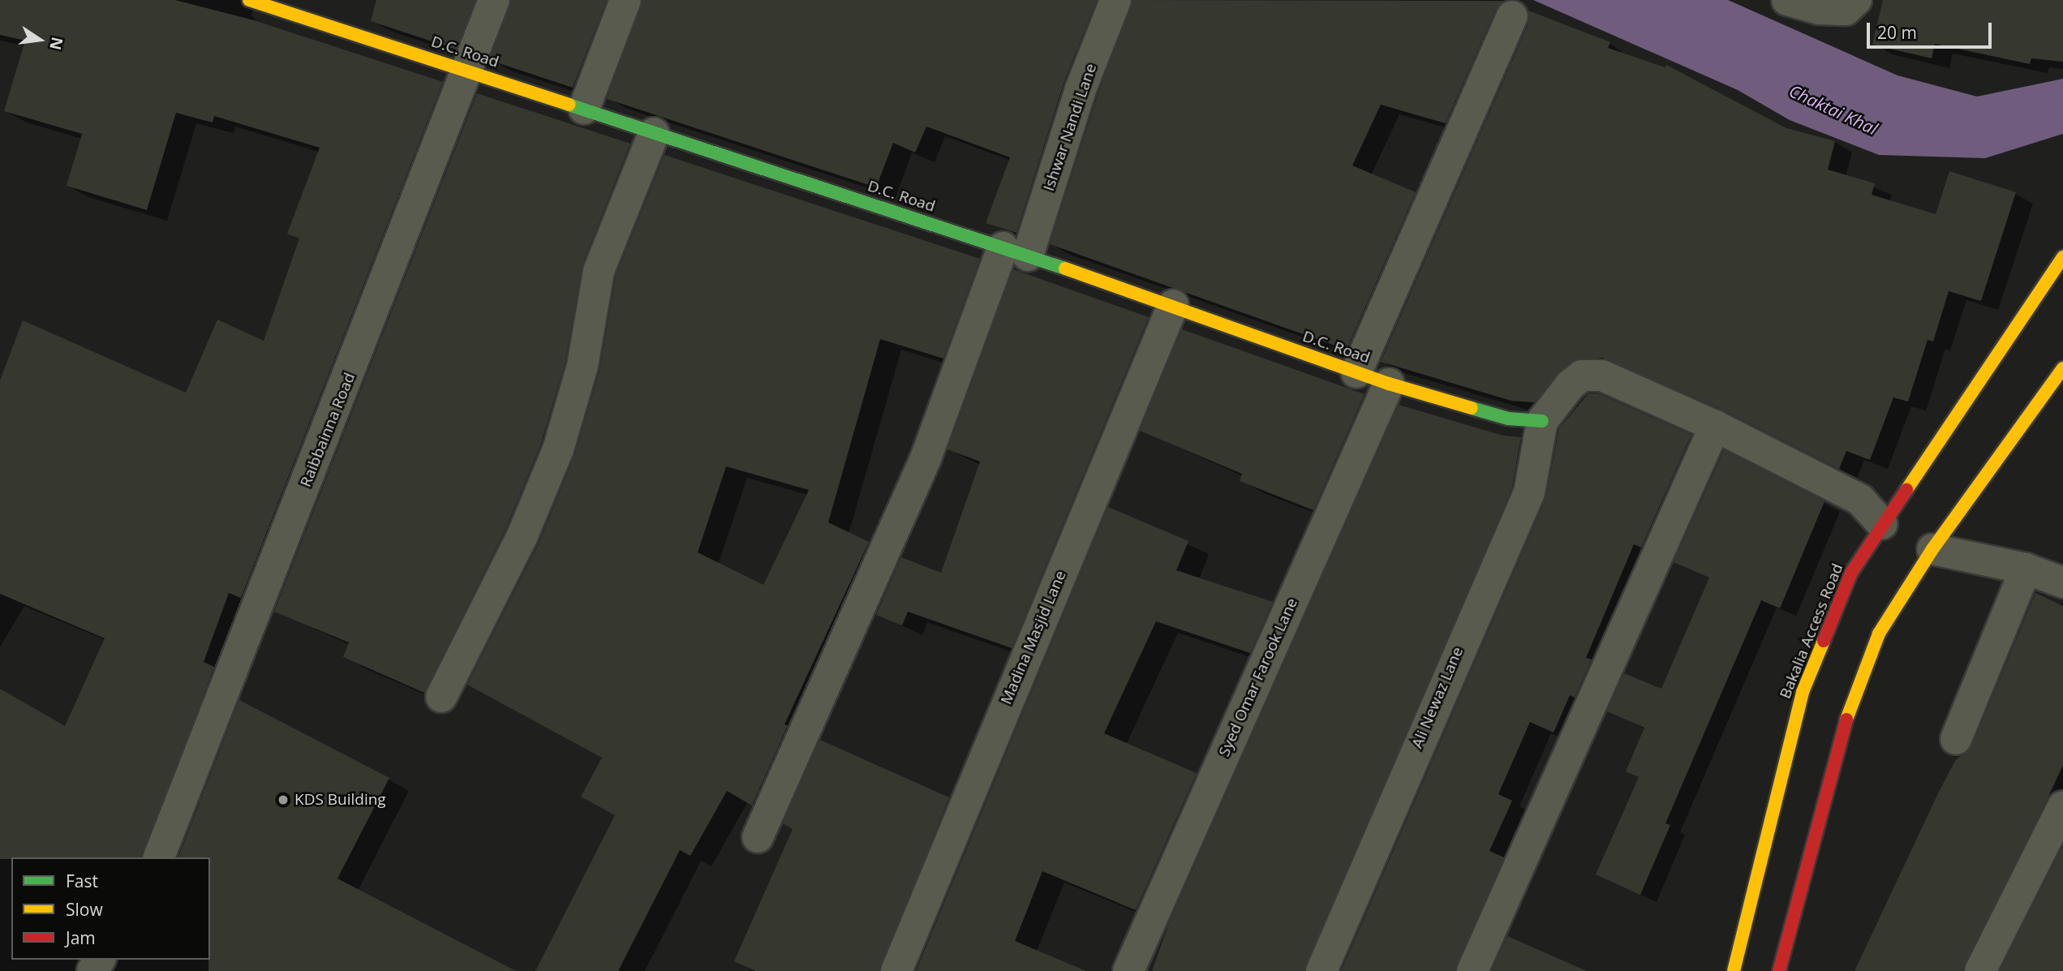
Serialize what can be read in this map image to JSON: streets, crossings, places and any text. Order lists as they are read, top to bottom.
{
  "streets": {
    "street": [
      "D.C. Road",
      "Ishwar Nandi Lane",
      "Raibbainna Road",
      "Bakalia Access Road",
      "Madina Masjid Lane",
      "Syed Omar Farook Lane",
      "Ali Newaz Lane"
    ]
  },
  "crossings": [
    ["D.C. Road", "Ishwar Nandi Lane"],
    ["D.C. Road", "Raibbainna Road"],
    ["D.C. Road", "Madina Masjid Lane"],
    ["D.C. Road", "Syed Omar Farook Lane"],
    ["D.C. Road", "Ali Newaz Lane"]
  ],
  "water": ["Chaktai Khal"],
  "places": ["KDS Building"],
  "legend": ["Fast", "Slow", "Jam"],
  "scale_bar": "20 m",
  "north": "right"
}
